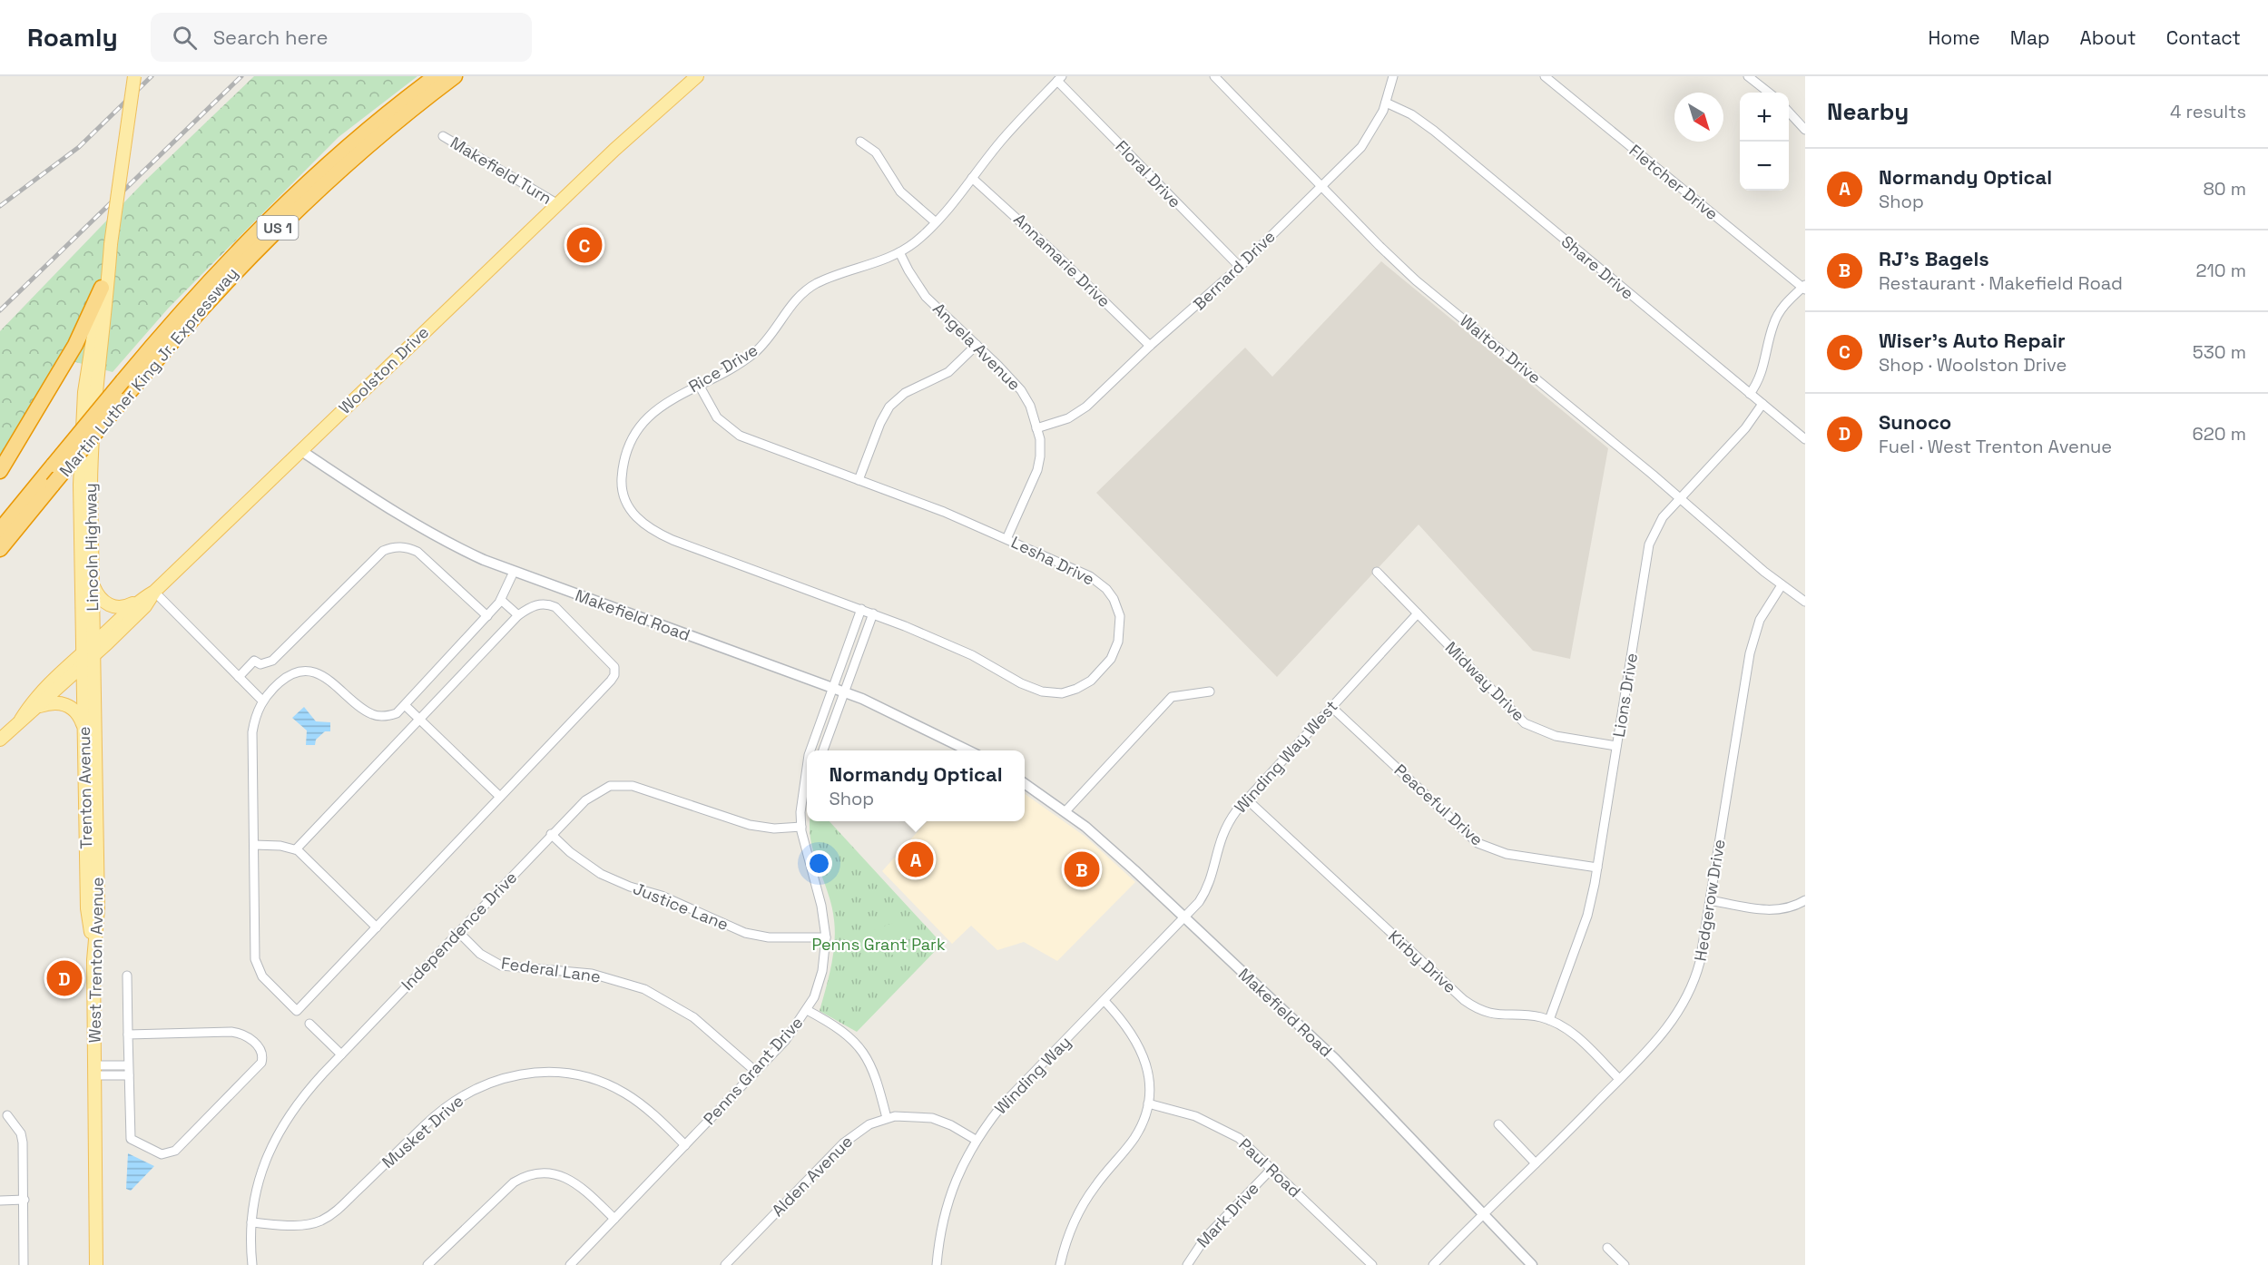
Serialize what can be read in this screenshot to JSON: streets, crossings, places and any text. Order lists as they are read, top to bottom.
{
  "streets": {
    "highway": ["US 1", "Martin Luther King Jr. Expressway"],
    "main road": [
      "Woolston Drive",
      "Lincoln Highway",
      "Trenton Avenue",
      "West Trenton Avenue"
    ],
    "street": [
      "Makefield Turn",
      "Floral Drive",
      "Fletcher Drive",
      "Annamarie Drive",
      "Share Drive",
      "Bernard Drive",
      "Angela Avenue",
      "Walton Drive",
      "Rice Drive",
      "Lesha Drive",
      "Makefield Road",
      "Midway Drive",
      "Lions Drive",
      "Winding Way West",
      "Peaceful Drive",
      "Hedgerow Drive",
      "Justice Lane",
      "Independence Drive",
      "Kirby Drive",
      "Federal Lane",
      "Penns Grant Drive",
      "Winding Way",
      "Musket Drive",
      "Paul Road",
      "Alden Avenue",
      "Mark Drive"
    ]
  },
  "crossings": [
    ["Makefield Turn", "Woolston Drive"],
    ["Floral Drive", "Bernard Drive"],
    ["Floral Drive", "Rice Drive"],
    ["Annamarie Drive", "Bernard Drive"],
    ["Annamarie Drive", "Rice Drive"],
    ["Share Drive", "Bernard Drive"],
    ["Share Drive", "Lions Drive"],
    ["Bernard Drive", "Angela Avenue"],
    ["Bernard Drive", "Walton Drive"],
    ["Angela Avenue", "Rice Drive"],
    ["Angela Avenue", "Lesha Drive"],
    ["Walton Drive", "Lions Drive"],
    ["Walton Drive", "Hedgerow Drive"],
    ["Rice Drive", "Lesha Drive"],
    ["Rice Drive", "Penns Grant Drive"],
    ["Woolston Drive", "Lincoln Highway"],
    ["Woolston Drive", "Makefield Road"],
    ["Woolston Drive", "Trenton Avenue"],
    ["Woolston Drive", "West Trenton Avenue"],
    ["Lincoln Highway", "Trenton Avenue"],
    ["Lincoln Highway", "West Trenton Avenue"],
    ["Makefield Road", "Winding Way West"],
    ["Makefield Road", "Hedgerow Drive"],
    ["Makefield Road", "Penns Grant Drive"],
    ["Makefield Road", "Winding Way"],
    ["Midway Drive", "Lions Drive"],
    ["Midway Drive", "Winding Way West"],
    ["Lions Drive", "Peaceful Drive"],
    ["Lions Drive", "Kirby Drive"],
    ["Winding Way West", "Peaceful Drive"],
    ["Winding Way West", "Kirby Drive"],
    ["Winding Way West", "Winding Way"],
    ["Trenton Avenue", "West Trenton Avenue"],
    ["Hedgerow Drive", "Kirby Drive"],
    ["Justice Lane", "Independence Drive"],
    ["Justice Lane", "Penns Grant Drive"],
    ["Independence Drive", "Federal Lane"],
    ["Independence Drive", "Penns Grant Drive"],
    ["Independence Drive", "Musket Drive"],
    ["Federal Lane", "Penns Grant Drive"],
    ["Penns Grant Drive", "Musket Drive"],
    ["Winding Way", "Alden Avenue"],
    ["Paul Road", "Mark Drive"]
  ],
  "parks": ["Penns Grant Park"],
  "north": "bottom right",
  "page": {
    "header": "Roamly",
    "search": "Search here",
    "nav": [
      "Home",
      "Map",
      "About",
      "Contact"
    ],
    "heading": ["Nearby", "4 results"],
    "map_buttons": ["+", "−"],
    "list": [
      {
        "mark": "A",
        "name": "Normandy Optical",
        "note": "Shop",
        "value": "80 m"
      },
      {
        "mark": "B",
        "name": "RJ's Bagels",
        "note": "Restaurant · Makefield Road",
        "value": "210 m"
      },
      {
        "mark": "C",
        "name": "Wiser's Auto Repair",
        "note": "Shop · Woolston Drive",
        "value": "530 m"
      },
      {
        "mark": "D",
        "name": "Sunoco",
        "note": "Fuel · West Trenton Avenue",
        "value": "620 m"
      }
    ],
    "pins": [
      "C",
      "A",
      "B",
      "D"
    ],
    "popup": ["Normandy Optical", "Shop"]
  }
}
